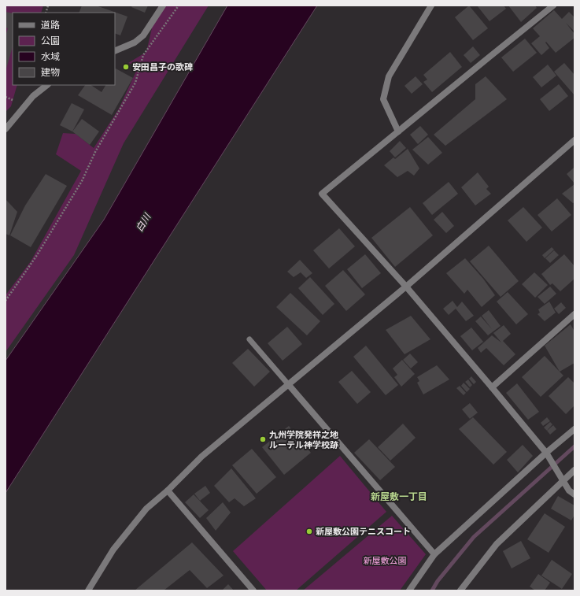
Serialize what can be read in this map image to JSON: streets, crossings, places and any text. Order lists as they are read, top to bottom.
{
  "districts": ["新屋敷一丁目"],
  "water": ["白川"],
  "parks": ["新屋敷公園"],
  "places": ["安田昌子の歌碑", "九州学院発祥之地 ルーテル神学校跡", "新屋敷公園テニスコート"],
  "legend": [
    "道路",
    "公園",
    "水域",
    "建物"
  ]
}
